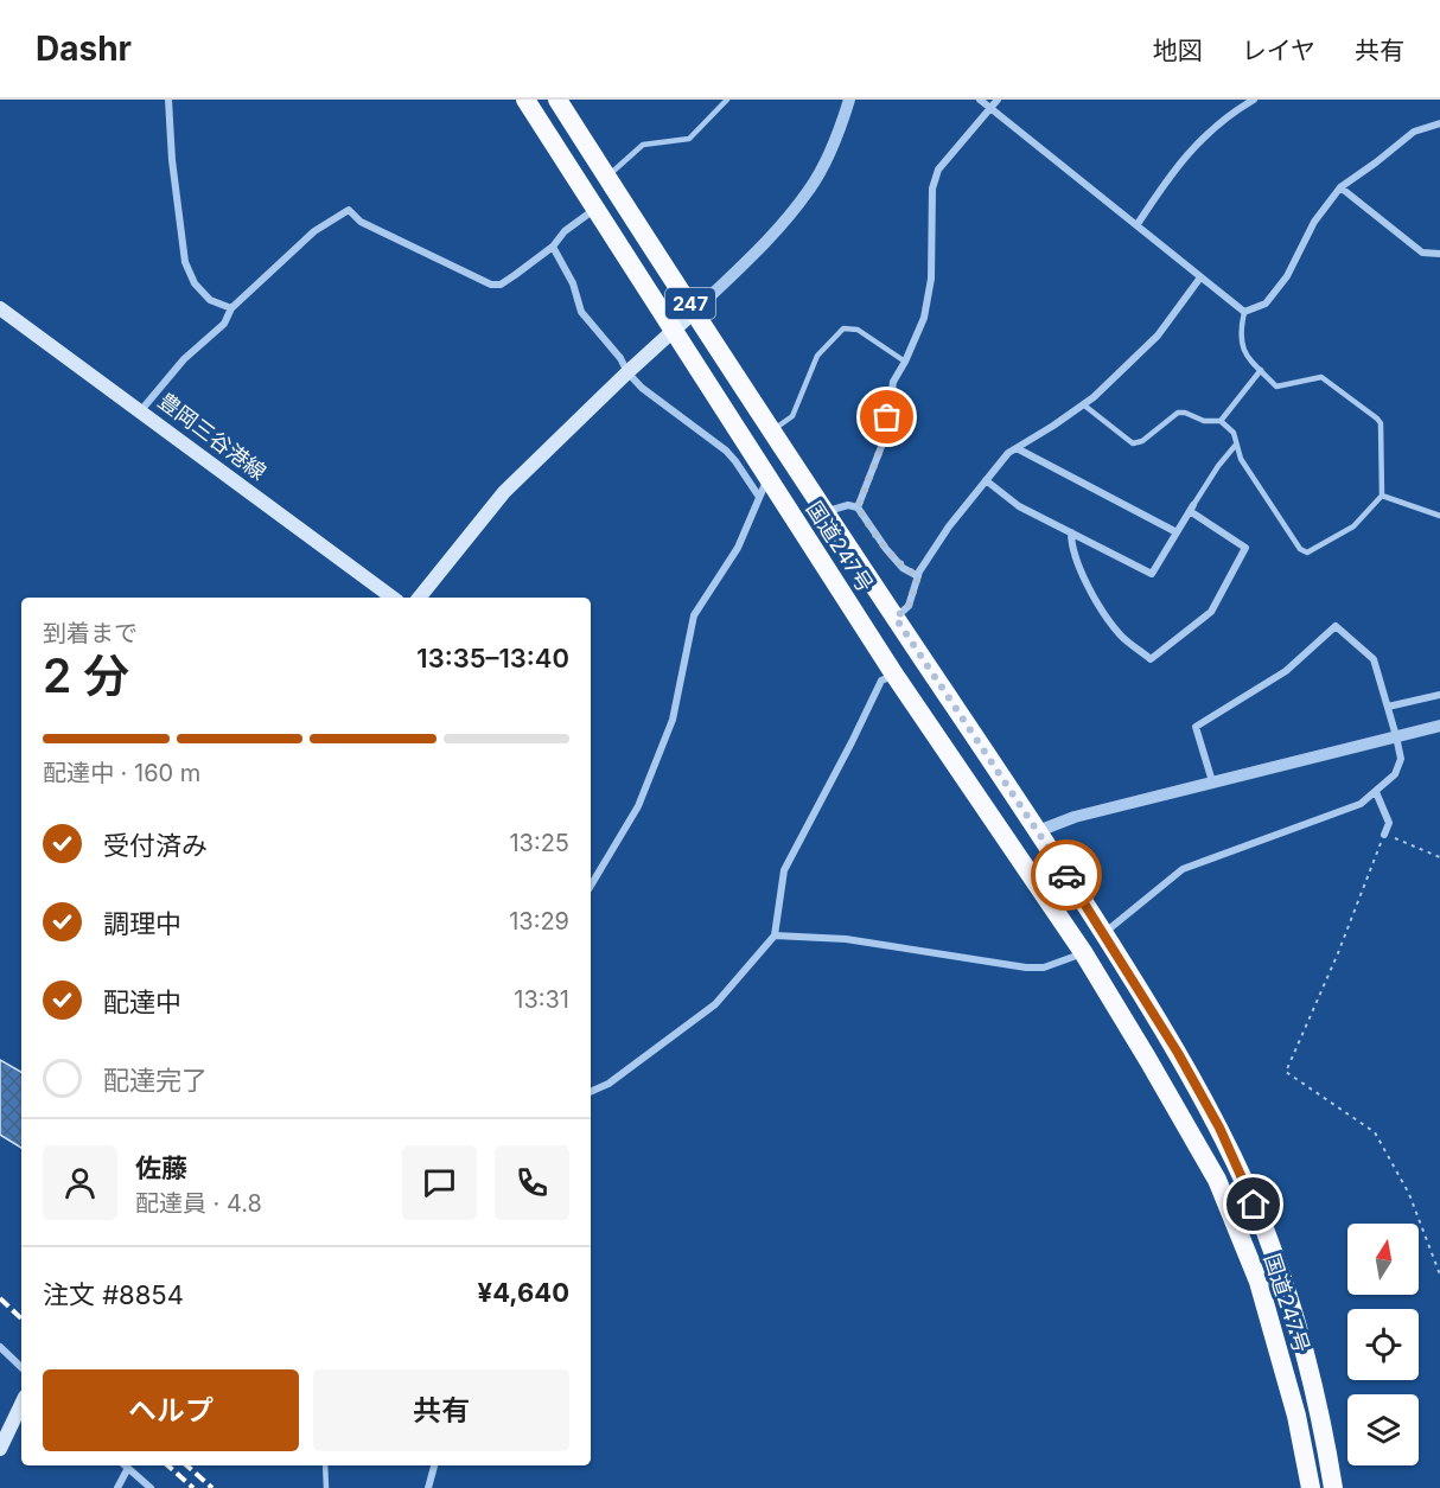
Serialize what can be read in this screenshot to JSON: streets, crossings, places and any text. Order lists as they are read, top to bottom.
{
  "streets": {
    "highway": ["247", "国道247号"],
    "main road": ["豊岡三谷港線"]
  },
  "north": "top",
  "page": {
    "header": "Dashr",
    "nav": ["地図", "レイヤ", "共有"],
    "heading": ["2 分", "到着まで", "13:35–13:40"],
    "panel": [
      "佐藤",
      "配達員 · 4.8",
      "注文 #8854",
      "¥4,640"
    ],
    "bar": "配達中 · 160 m",
    "list": [
      ["受付済み", "13:25"],
      ["調理中", "13:29"],
      ["配達中", "13:31"],
      "配達完了"
    ],
    "buttons": ["ヘルプ", "共有"]
  }
}
